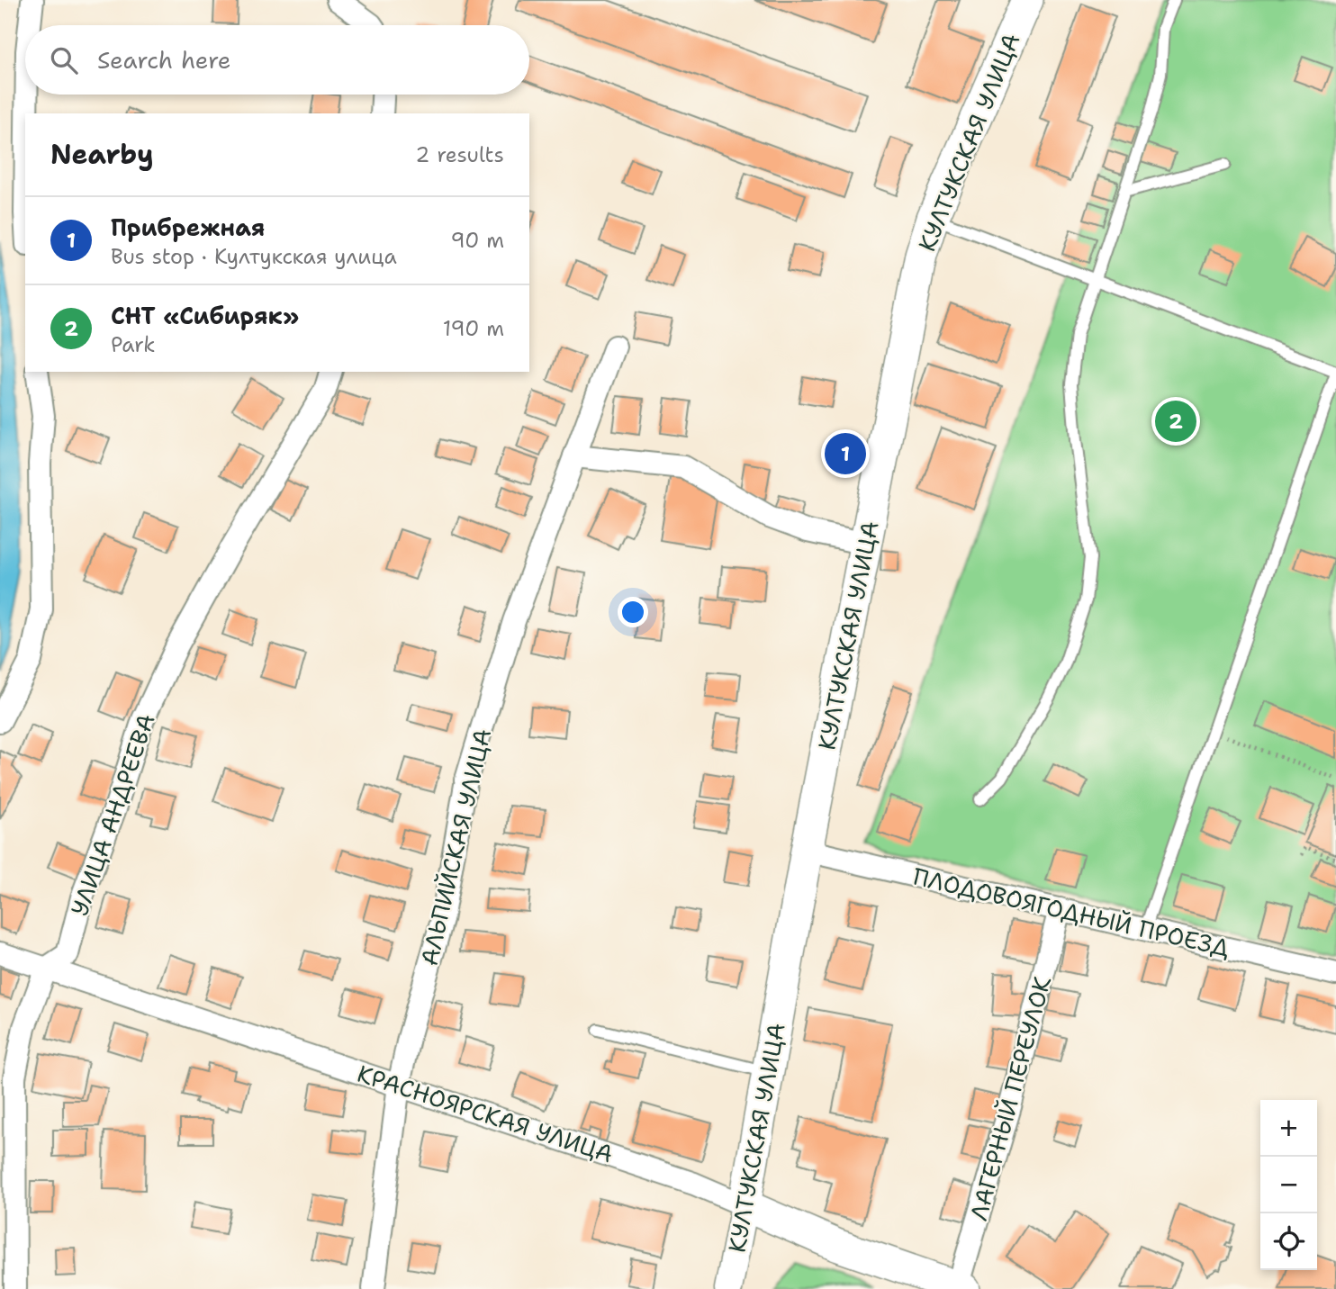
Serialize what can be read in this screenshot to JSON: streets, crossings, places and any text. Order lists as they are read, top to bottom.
{
  "streets": {
    "main road": ["КУЛТУКСКАЯ УЛИЦА", "КРАСНОЯРСКАЯ УЛИЦА"],
    "street": [
      "УЛИЦА АНДРЕЕВА",
      "АЛЬПИЙСКАЯ УЛИЦА",
      "ПЛОДОВОЯГОДНЫЙ ПРОЕЗД",
      "ЛАГЕРНЫЙ ПЕРЕУЛОК"
    ]
  },
  "crossings": [
    ["КУЛТУКСКАЯ УЛИЦА", "ПЛОДОВОЯГОДНЫЙ ПРОЕЗД"],
    ["КУЛТУКСКАЯ УЛИЦА", "КРАСНОЯРСКАЯ УЛИЦА"],
    ["УЛИЦА АНДРЕЕВА", "КРАСНОЯРСКАЯ УЛИЦА"],
    ["АЛЬПИЙСКАЯ УЛИЦА", "КРАСНОЯРСКАЯ УЛИЦА"],
    ["ПЛОДОВОЯГОДНЫЙ ПРОЕЗД", "ЛАГЕРНЫЙ ПЕРЕУЛОК"],
    ["ЛАГЕРНЫЙ ПЕРЕУЛОК", "КРАСНОЯРСКАЯ УЛИЦА"]
  ],
  "page": {
    "search": "Search here",
    "heading": ["Nearby", "2 results"],
    "list": [
      {
        "mark": "1",
        "name": "Прибрежная",
        "note": "Bus stop · Култукская улица",
        "value": "90 m"
      },
      {
        "mark": "2",
        "name": "СНТ «Сибиряк»",
        "note": "Park",
        "value": "190 m"
      }
    ],
    "pins": ["2", "1"],
    "map_buttons": ["+", "−"]
  }
}
